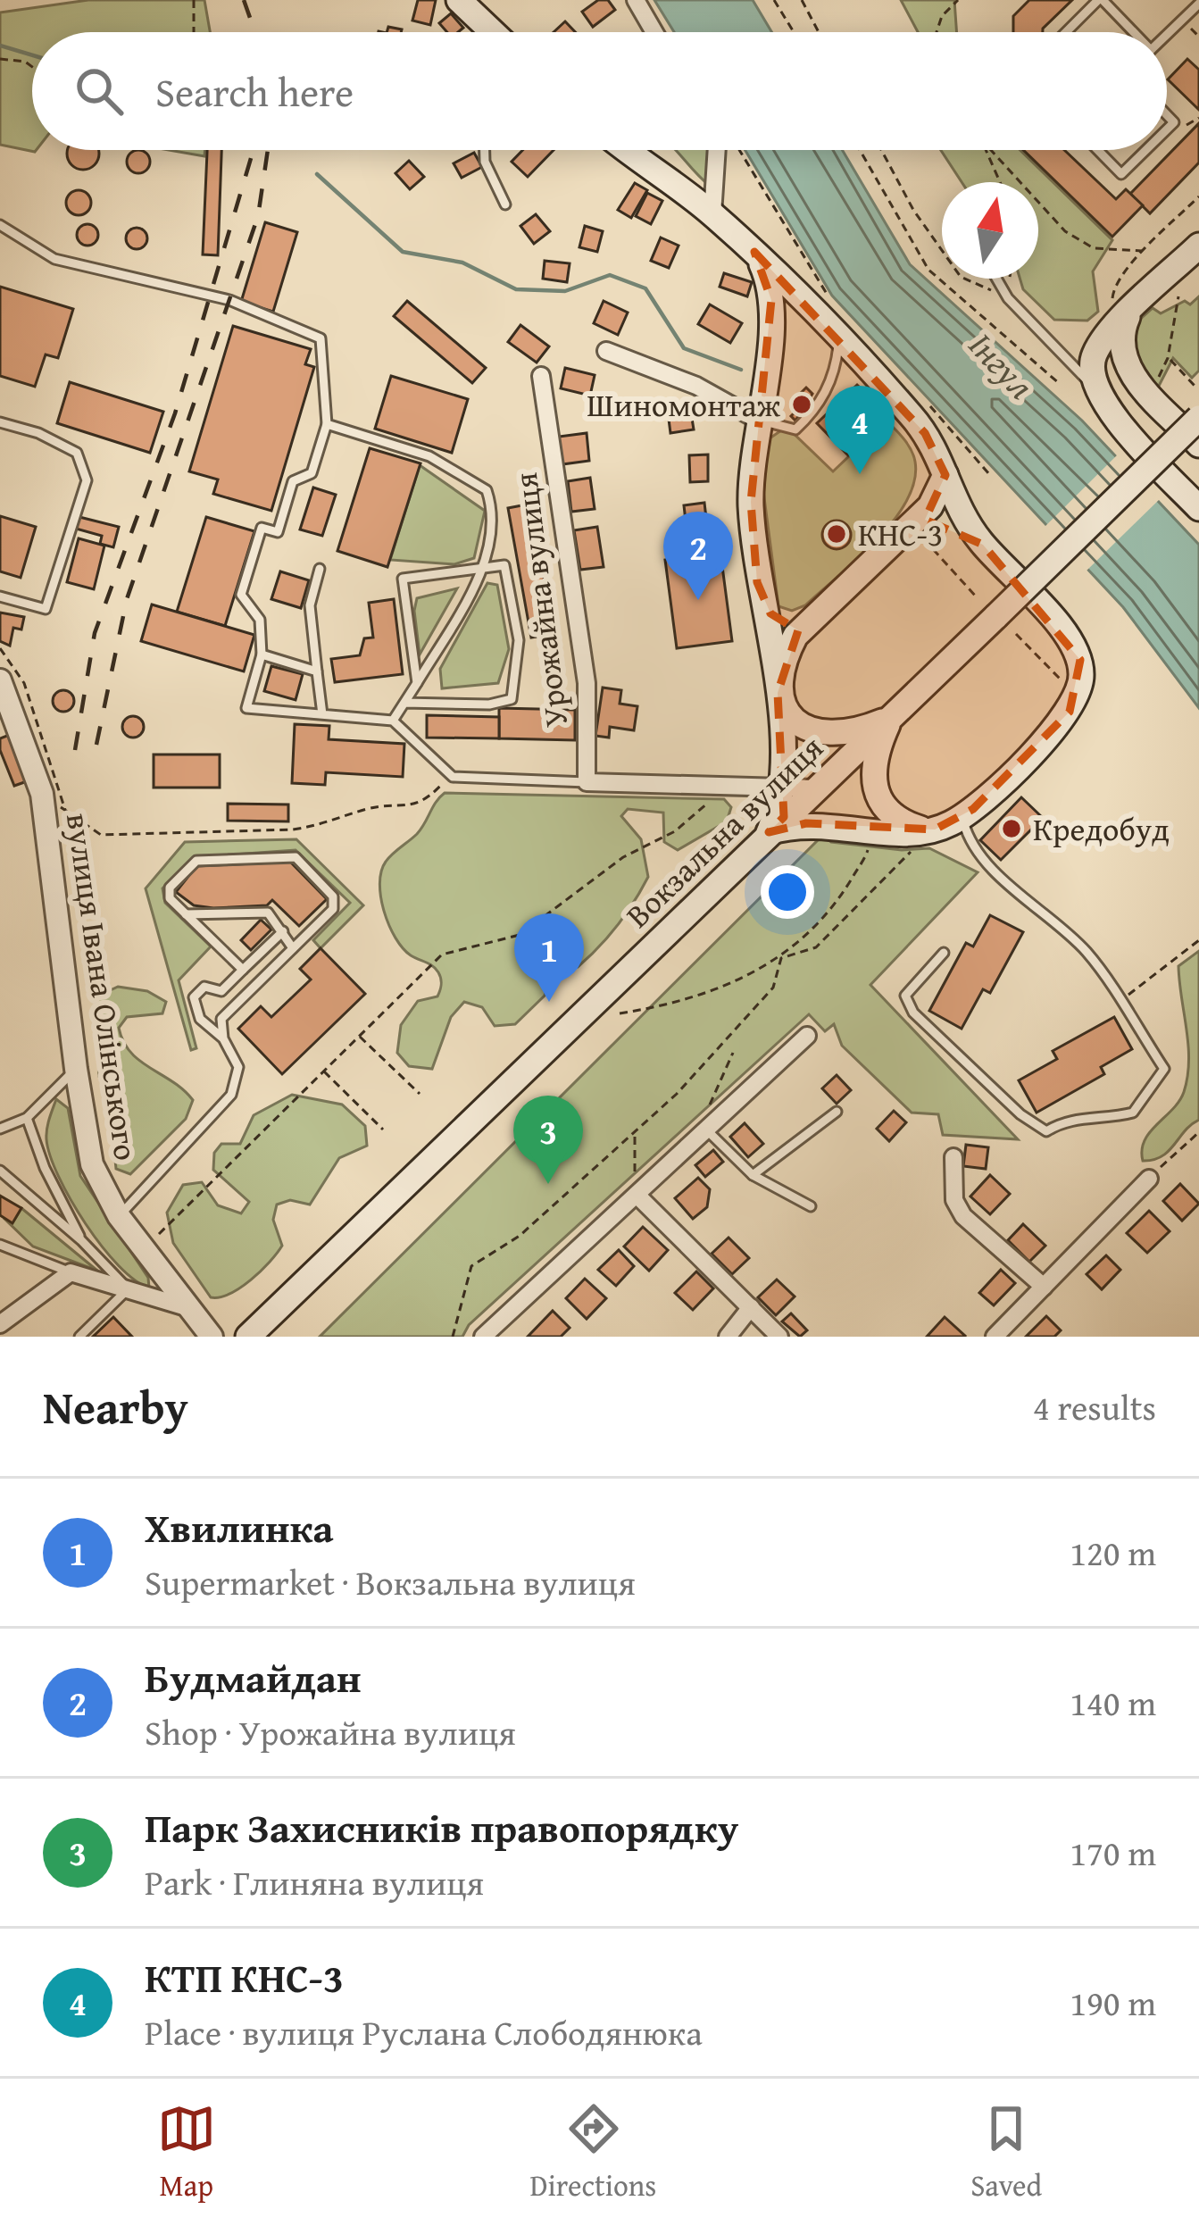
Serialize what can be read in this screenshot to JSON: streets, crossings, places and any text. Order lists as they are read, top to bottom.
{
  "streets": {
    "main road": ["Вокзальна вулиця"],
    "street": ["Урожайна вулиця", "вулиця Івана Олінського"]
  },
  "water": ["Інгул"],
  "places": ["Шиномонтаж", "КНС-3", "Кредобуд"],
  "north": "top",
  "page": {
    "search": "Search here",
    "pins": [
      "4",
      "2",
      "1",
      "3"
    ],
    "heading": ["Nearby", "4 results"],
    "list": [
      {
        "mark": "1",
        "name": "Хвилинка",
        "note": "Supermarket · Вокзальна вулиця",
        "value": "120 m"
      },
      {
        "mark": "2",
        "name": "Будмайдан",
        "note": "Shop · Урожайна вулиця",
        "value": "140 m"
      },
      {
        "mark": "3",
        "name": "Парк Захисників правопорядку",
        "note": "Park · Глиняна вулиця",
        "value": "170 m"
      },
      {
        "mark": "4",
        "name": "КТП КНС-3",
        "note": "Place · вулиця Руслана Слободянюка",
        "value": "190 m"
      }
    ],
    "nav": ["Map", "Directions", "Saved"]
  }
}
